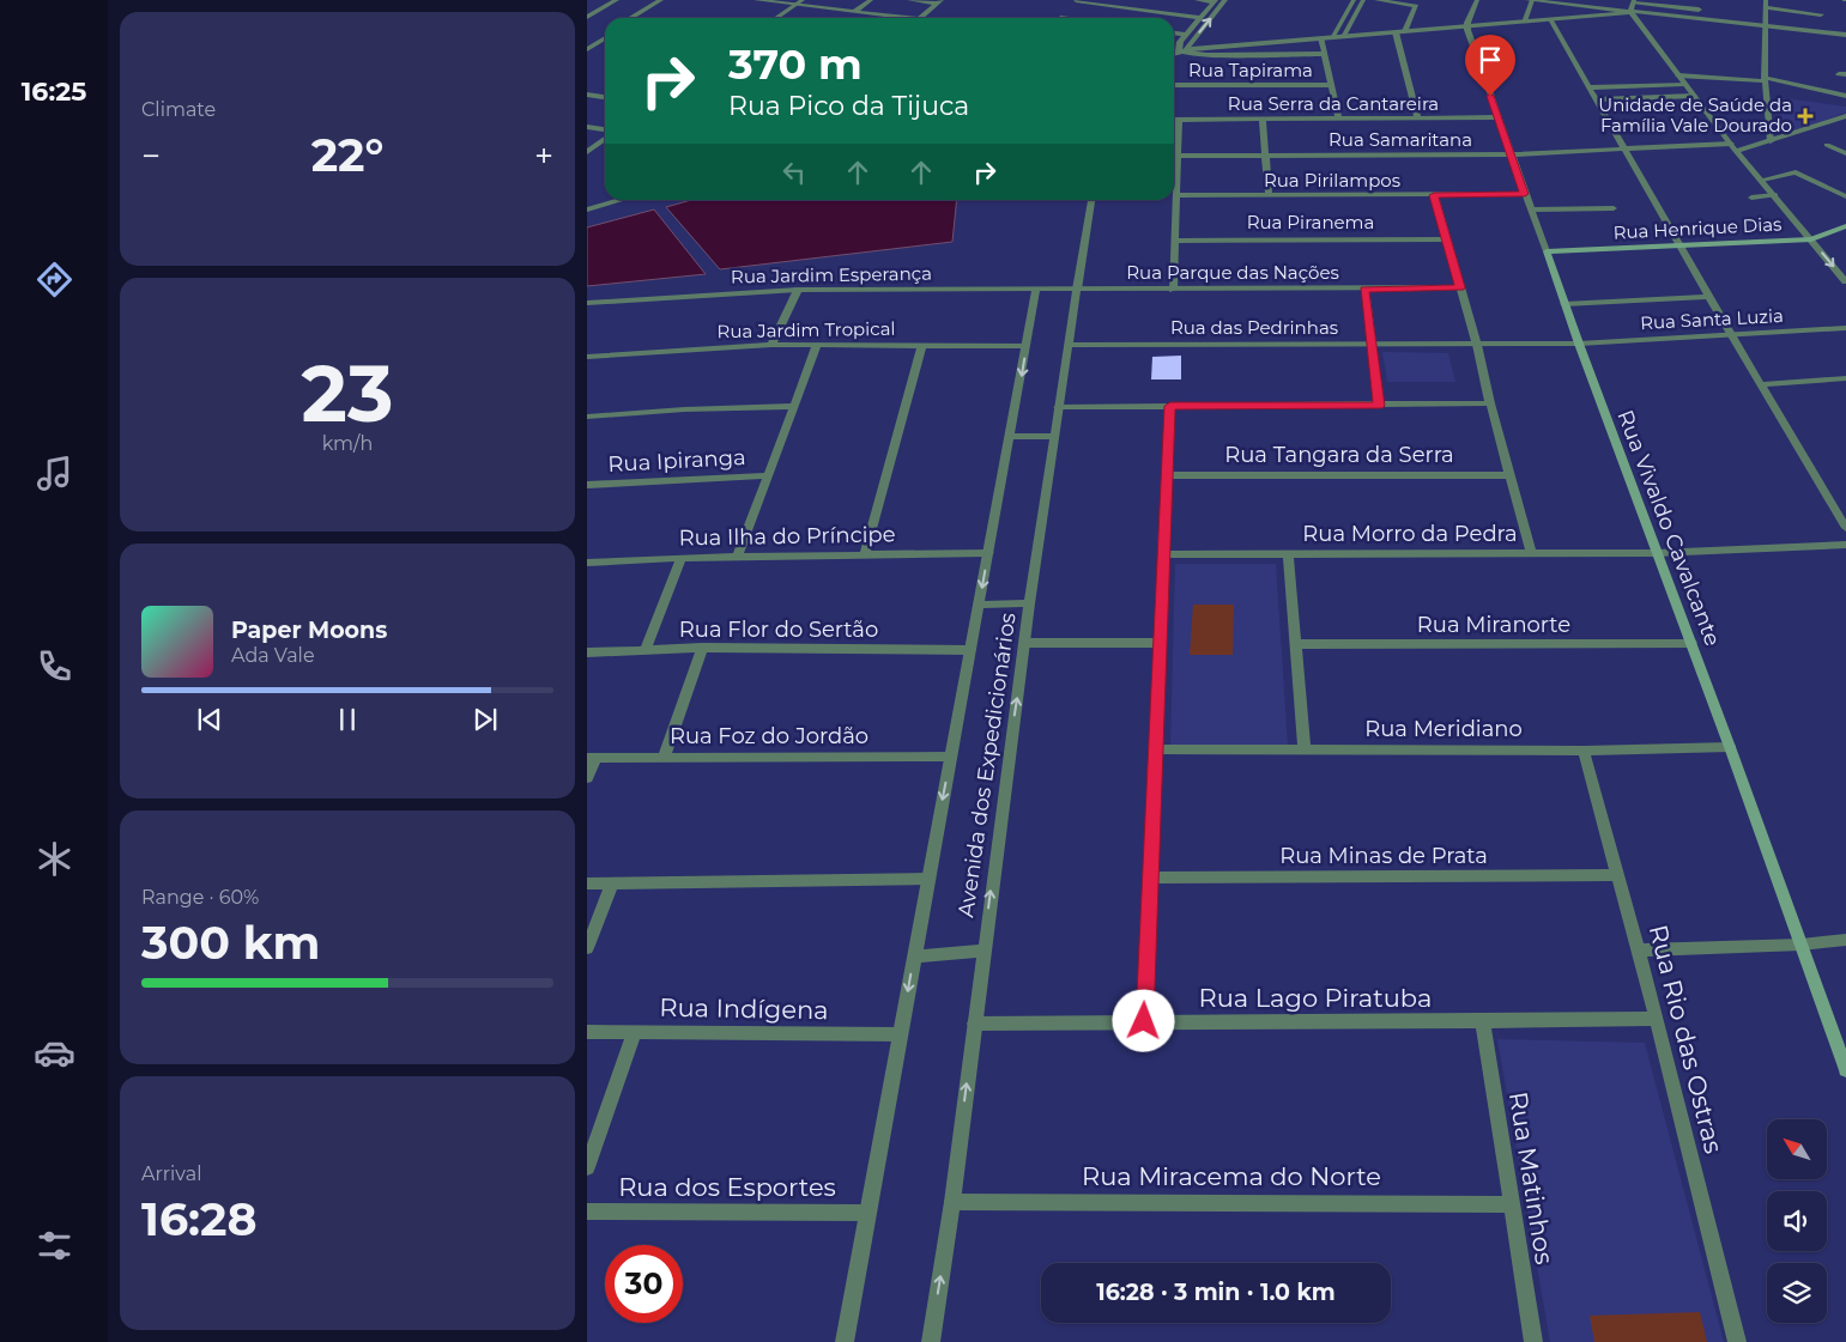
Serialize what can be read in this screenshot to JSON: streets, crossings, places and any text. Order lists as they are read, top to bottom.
{
  "streets": {
    "main road": ["Rua Henrique Dias", "Rua Vivaldo Cavalcante"],
    "street": [
      "Rua Tapirama",
      "Rua Serra da Cantareira",
      "Rua Samaritana",
      "Rua Pirilampos",
      "Rua Piranema",
      "Rua Parque das Nações",
      "Rua Jardim Esperança",
      "Rua Santa Luzia",
      "Rua das Pedrinhas",
      "Rua Jardim Tropical",
      "Rua Tangara da Serra",
      "Rua Ipiranga",
      "Rua Morro da Pedra",
      "Rua Ilha do Príncipe",
      "Rua Miranorte",
      "Rua Flor do Sertão",
      "Rua Meridiano",
      "Rua Foz do Jordão",
      "Avenida dos Expedicionários",
      "Rua Minas de Prata",
      "Rua Lago Piratuba",
      "Rua Indígena",
      "Rua Rio das Ostras",
      "Rua Miracema do Norte",
      "Rua Matinhos",
      "Rua dos Esportes"
    ]
  },
  "crossings": [
    ["Rua Serra da Cantareira", "Rua Vivaldo Cavalcante"],
    ["Rua Samaritana", "Rua Vivaldo Cavalcante"],
    ["Rua Pirilampos", "Rua Vivaldo Cavalcante"],
    ["Rua Henrique Dias", "Rua Vivaldo Cavalcante"],
    ["Rua Parque das Nações", "Rua Jardim Esperança"],
    ["Rua Parque das Nações", "Avenida dos Expedicionários"],
    ["Rua Jardim Esperança", "Avenida dos Expedicionários"],
    ["Rua Santa Luzia", "Rua das Pedrinhas"],
    ["Rua Santa Luzia", "Rua Vivaldo Cavalcante"],
    ["Rua das Pedrinhas", "Avenida dos Expedicionários"],
    ["Rua Jardim Tropical", "Avenida dos Expedicionários"],
    ["Rua Vivaldo Cavalcante", "Rua Morro da Pedra"],
    ["Rua Vivaldo Cavalcante", "Rua Miranorte"],
    ["Rua Vivaldo Cavalcante", "Rua Meridiano"],
    ["Rua Ilha do Príncipe", "Avenida dos Expedicionários"],
    ["Rua Flor do Sertão", "Avenida dos Expedicionários"],
    ["Rua Meridiano", "Rua Rio das Ostras"],
    ["Rua Foz do Jordão", "Avenida dos Expedicionários"],
    ["Avenida dos Expedicionários", "Rua Lago Piratuba"],
    ["Avenida dos Expedicionários", "Rua Indígena"],
    ["Avenida dos Expedicionários", "Rua Miracema do Norte"],
    ["Avenida dos Expedicionários", "Rua dos Esportes"],
    ["Rua Minas de Prata", "Rua Rio das Ostras"],
    ["Rua Lago Piratuba", "Rua Rio das Ostras"],
    ["Rua Lago Piratuba", "Rua Matinhos"],
    ["Rua Miracema do Norte", "Rua Matinhos"]
  ],
  "places": {
    "health": ["Unidade de Saúde da Família Vale Dourado"]
  },
  "north": "top left",
  "page": {
    "tabs": "16:25",
    "tile": [
      "Climate",
      ["23", "km/h"],
      ["Range · 60%", "300 km"],
      ["Arrival", "16:28"]
    ],
    "turn": ["370 m", "Rua Pico da Tijuca"],
    "heat": ["−", "22°", "+"],
    "song": ["Paper Moons", "Ada Vale"],
    "limit": "30",
    "trip": "16:28 · 3 min · 1.0 km"
  }
}
